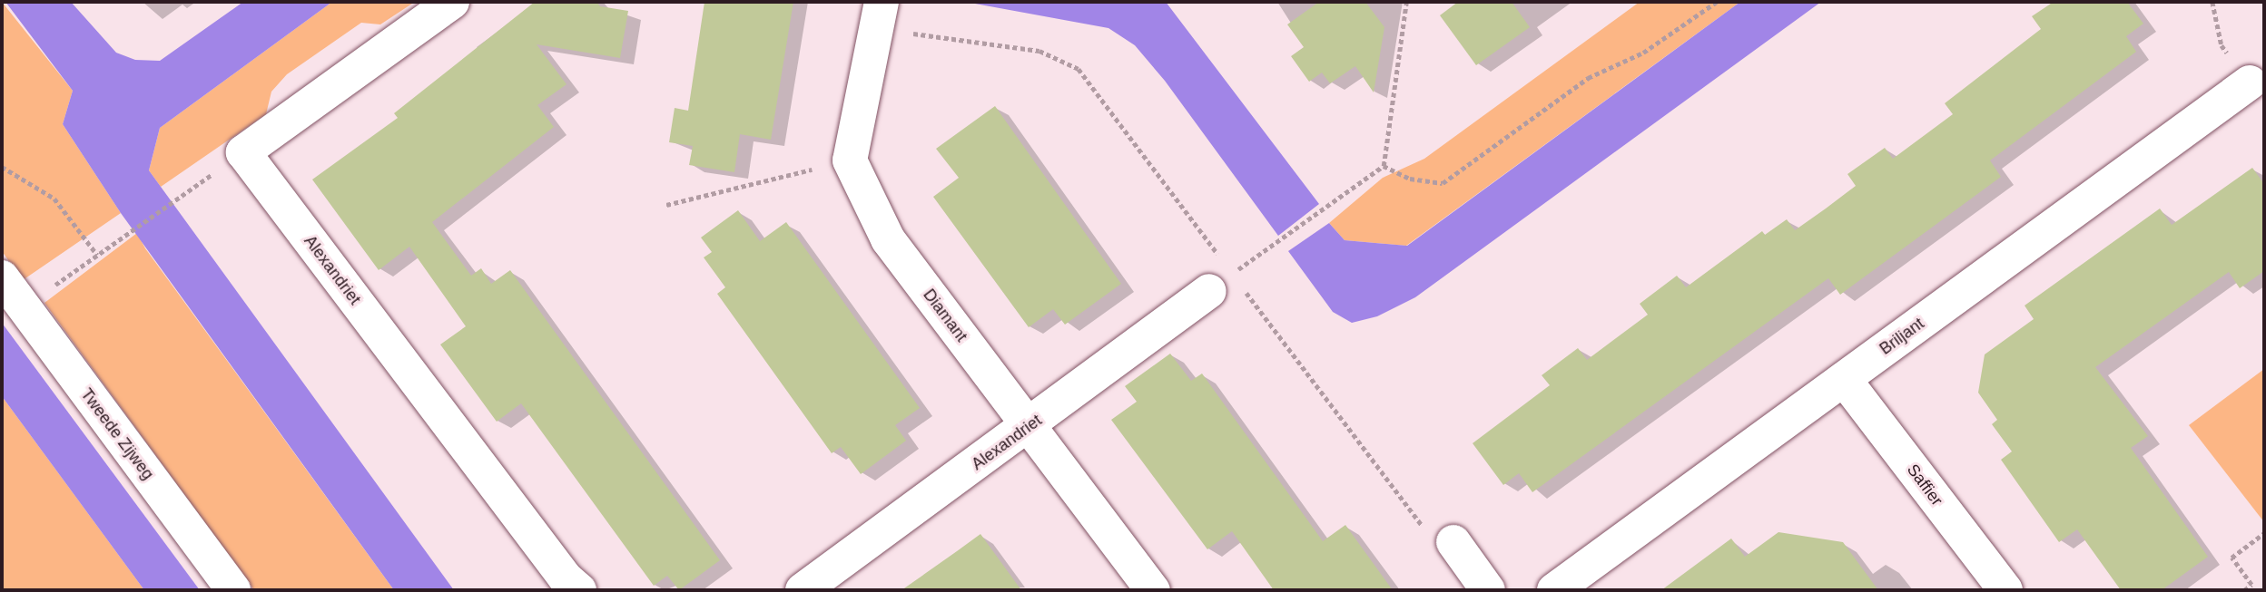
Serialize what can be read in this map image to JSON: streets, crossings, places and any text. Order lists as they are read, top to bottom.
{
  "streets": {
    "street": [
      "Alexandriet",
      "Diamant",
      "Briljant",
      "Tweede Zijweg",
      "Saffier"
    ]
  },
  "crossings": [
    ["Alexandriet", "Diamant"],
    ["Briljant", "Saffier"]
  ]
}
